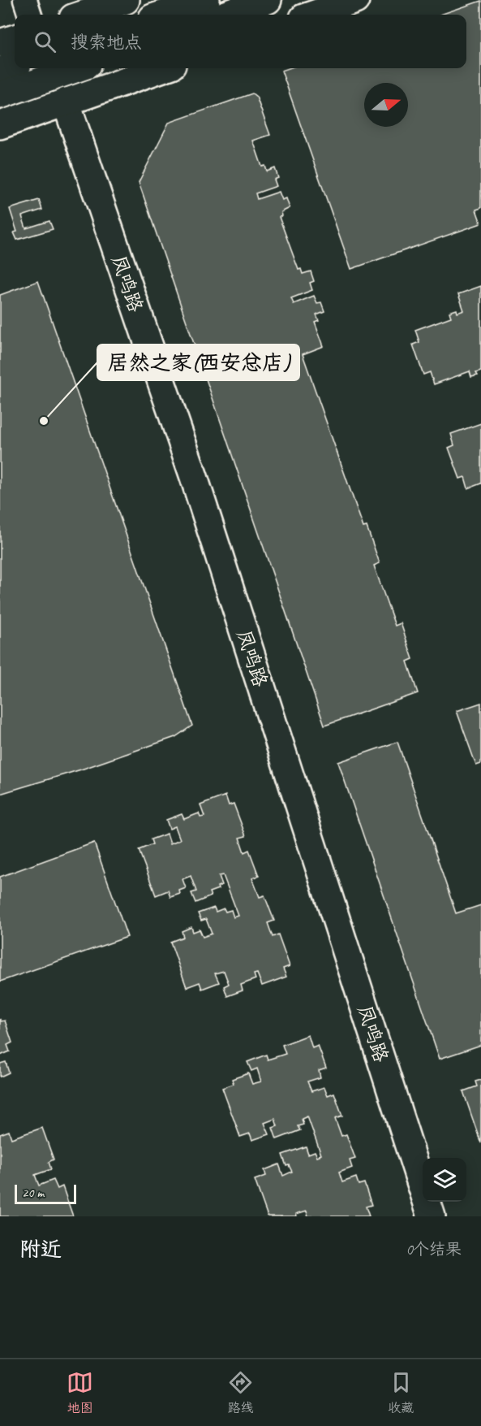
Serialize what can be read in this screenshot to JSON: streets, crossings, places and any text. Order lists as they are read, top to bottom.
{
  "streets": {
    "street": ["凤鸣路"]
  },
  "places": ["居然之家(西安总店)"],
  "scale_bar": "20 m",
  "north": "right",
  "page": {
    "search": "搜索地点",
    "scale": "20 m",
    "heading": ["附近", "0个结果"],
    "nav": ["地图", "路线", "收藏"]
  }
}
